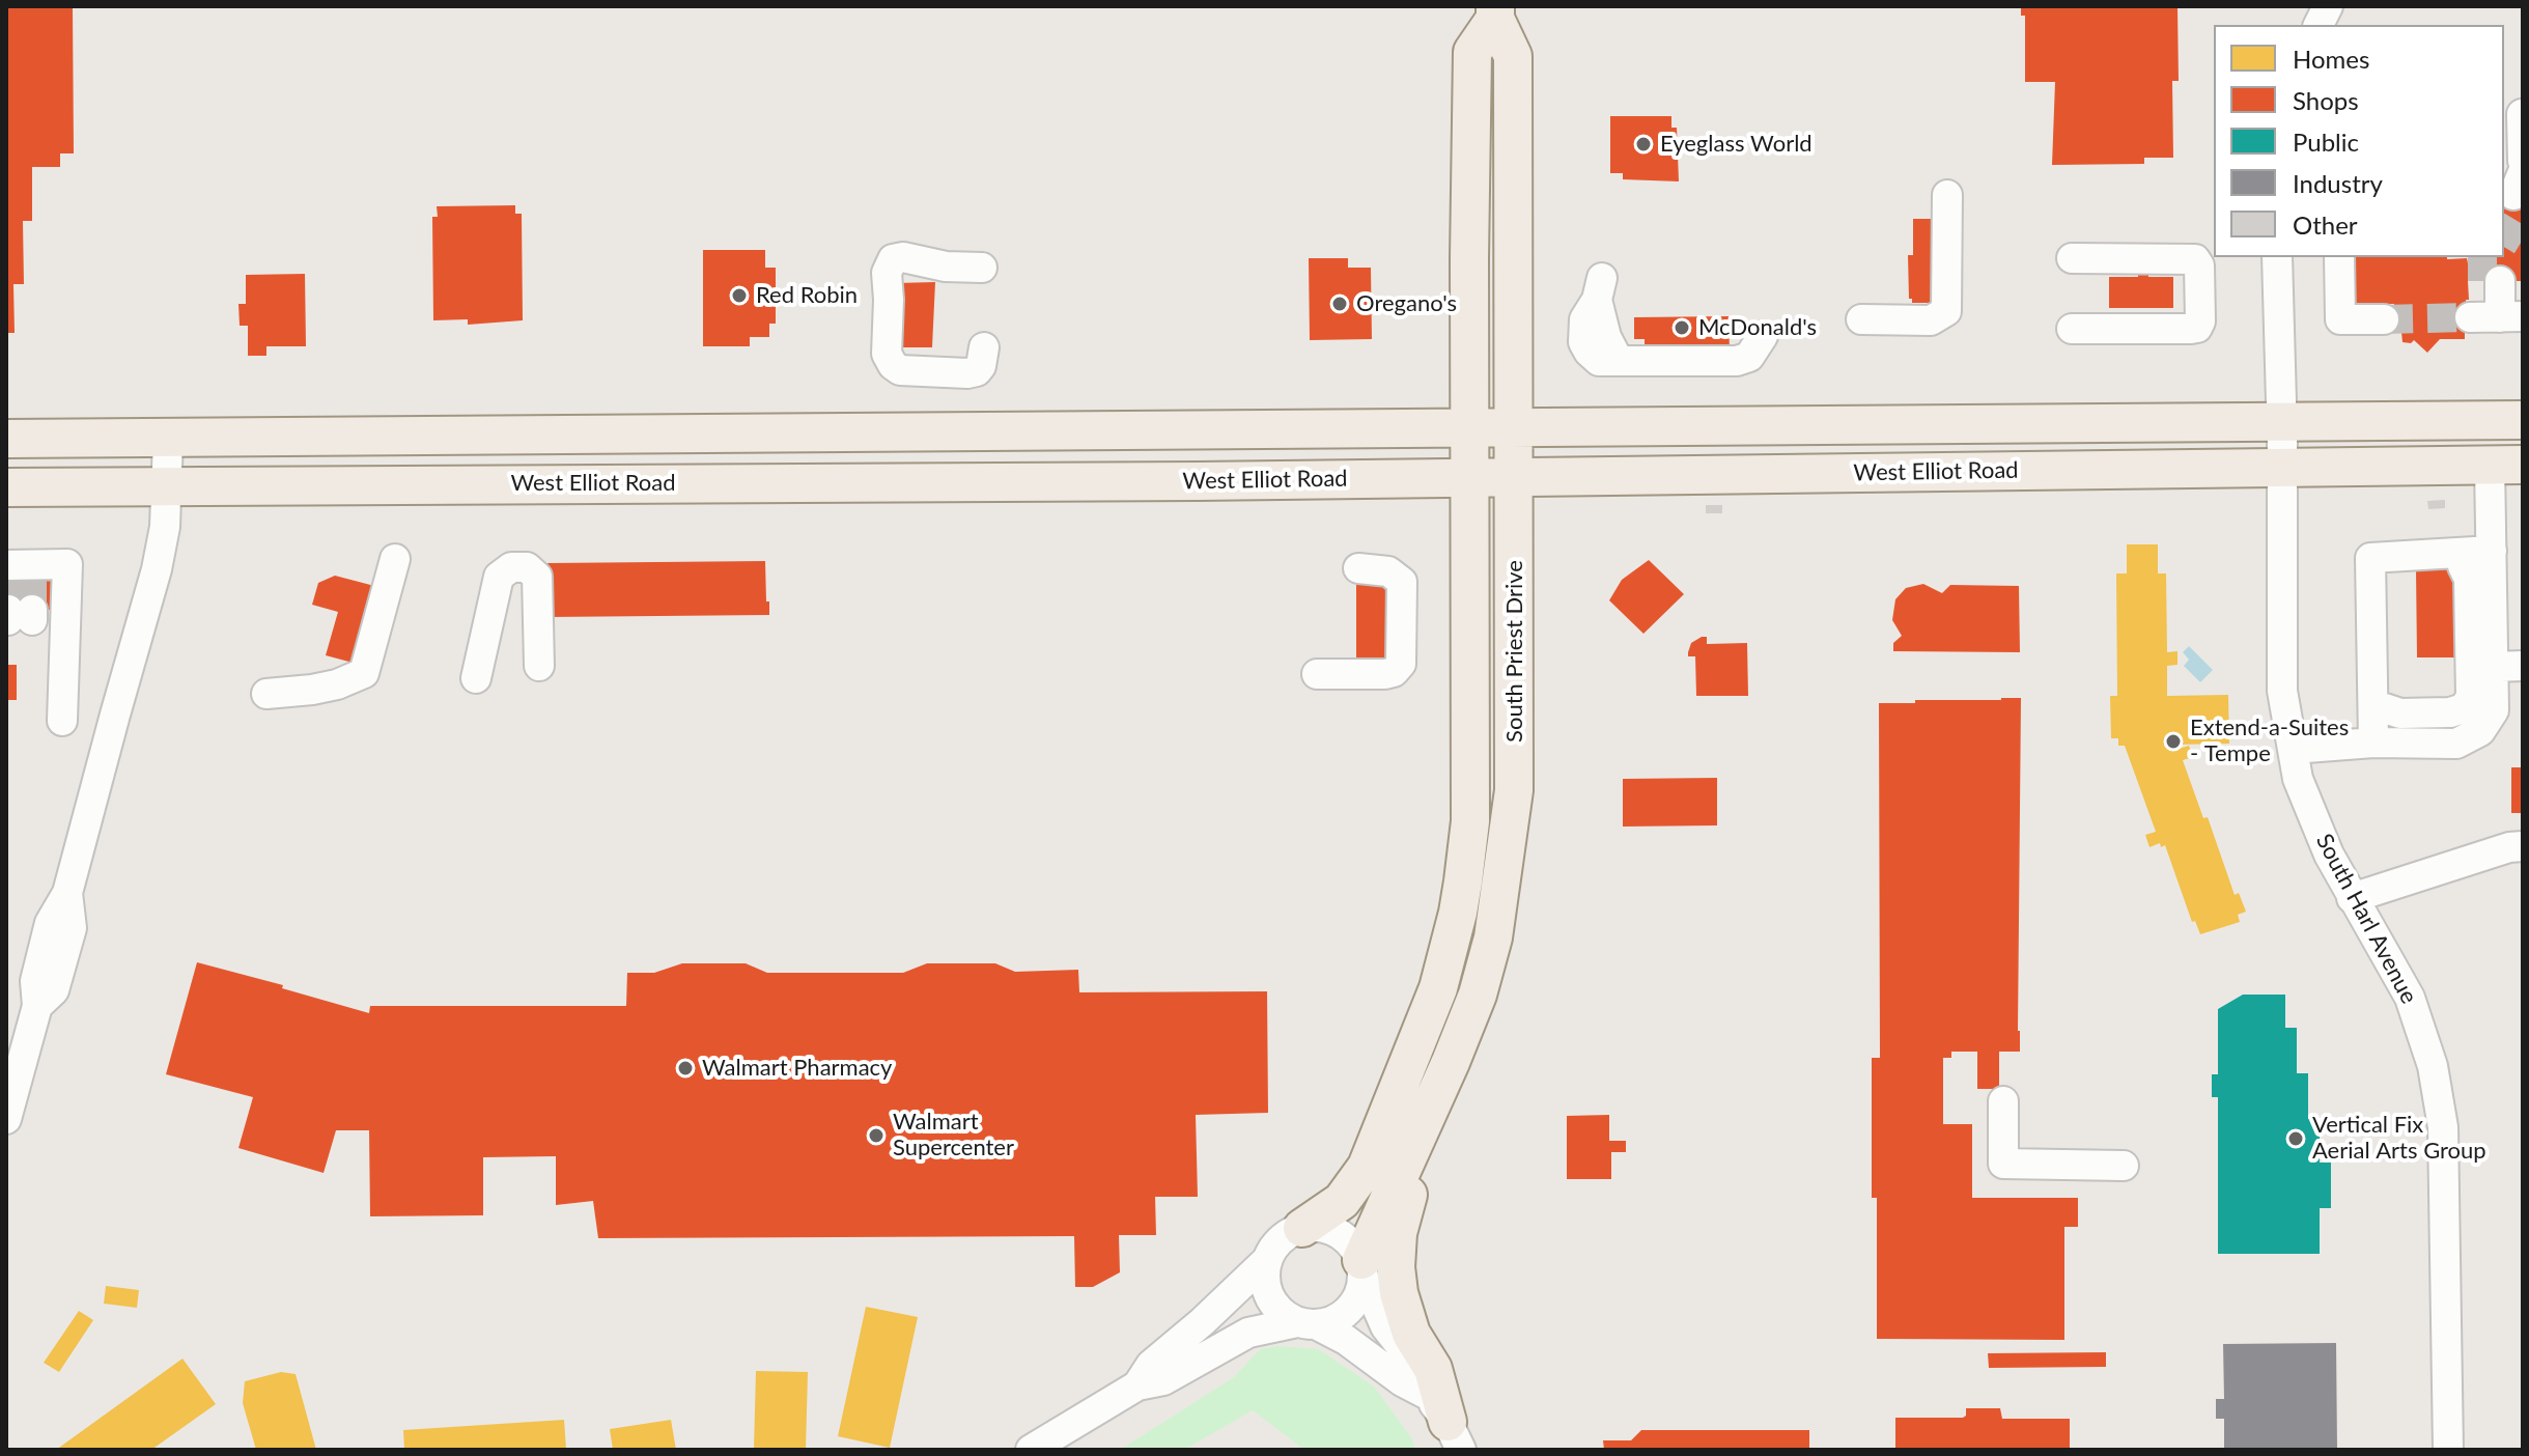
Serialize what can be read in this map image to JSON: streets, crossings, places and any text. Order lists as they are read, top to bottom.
{
  "streets": {
    "main road": ["West Elliot Road", "South Priest Drive"],
    "street": ["South Harl Avenue"]
  },
  "crossings": [
    ["West Elliot Road", "South Priest Drive"],
    ["West Elliot Road", "South Harl Avenue"]
  ],
  "places": [
    "Eyeglass World",
    "Red Robin",
    "Oregano's",
    "McDonald's",
    "Extend-a-Suites - Tempe",
    "Walmart Pharmacy",
    "Walmart Supercenter",
    "Vertical Fix Aerial Arts Group"
  ],
  "legend": [
    "Homes",
    "Shops",
    "Public",
    "Industry",
    "Other"
  ]
}
